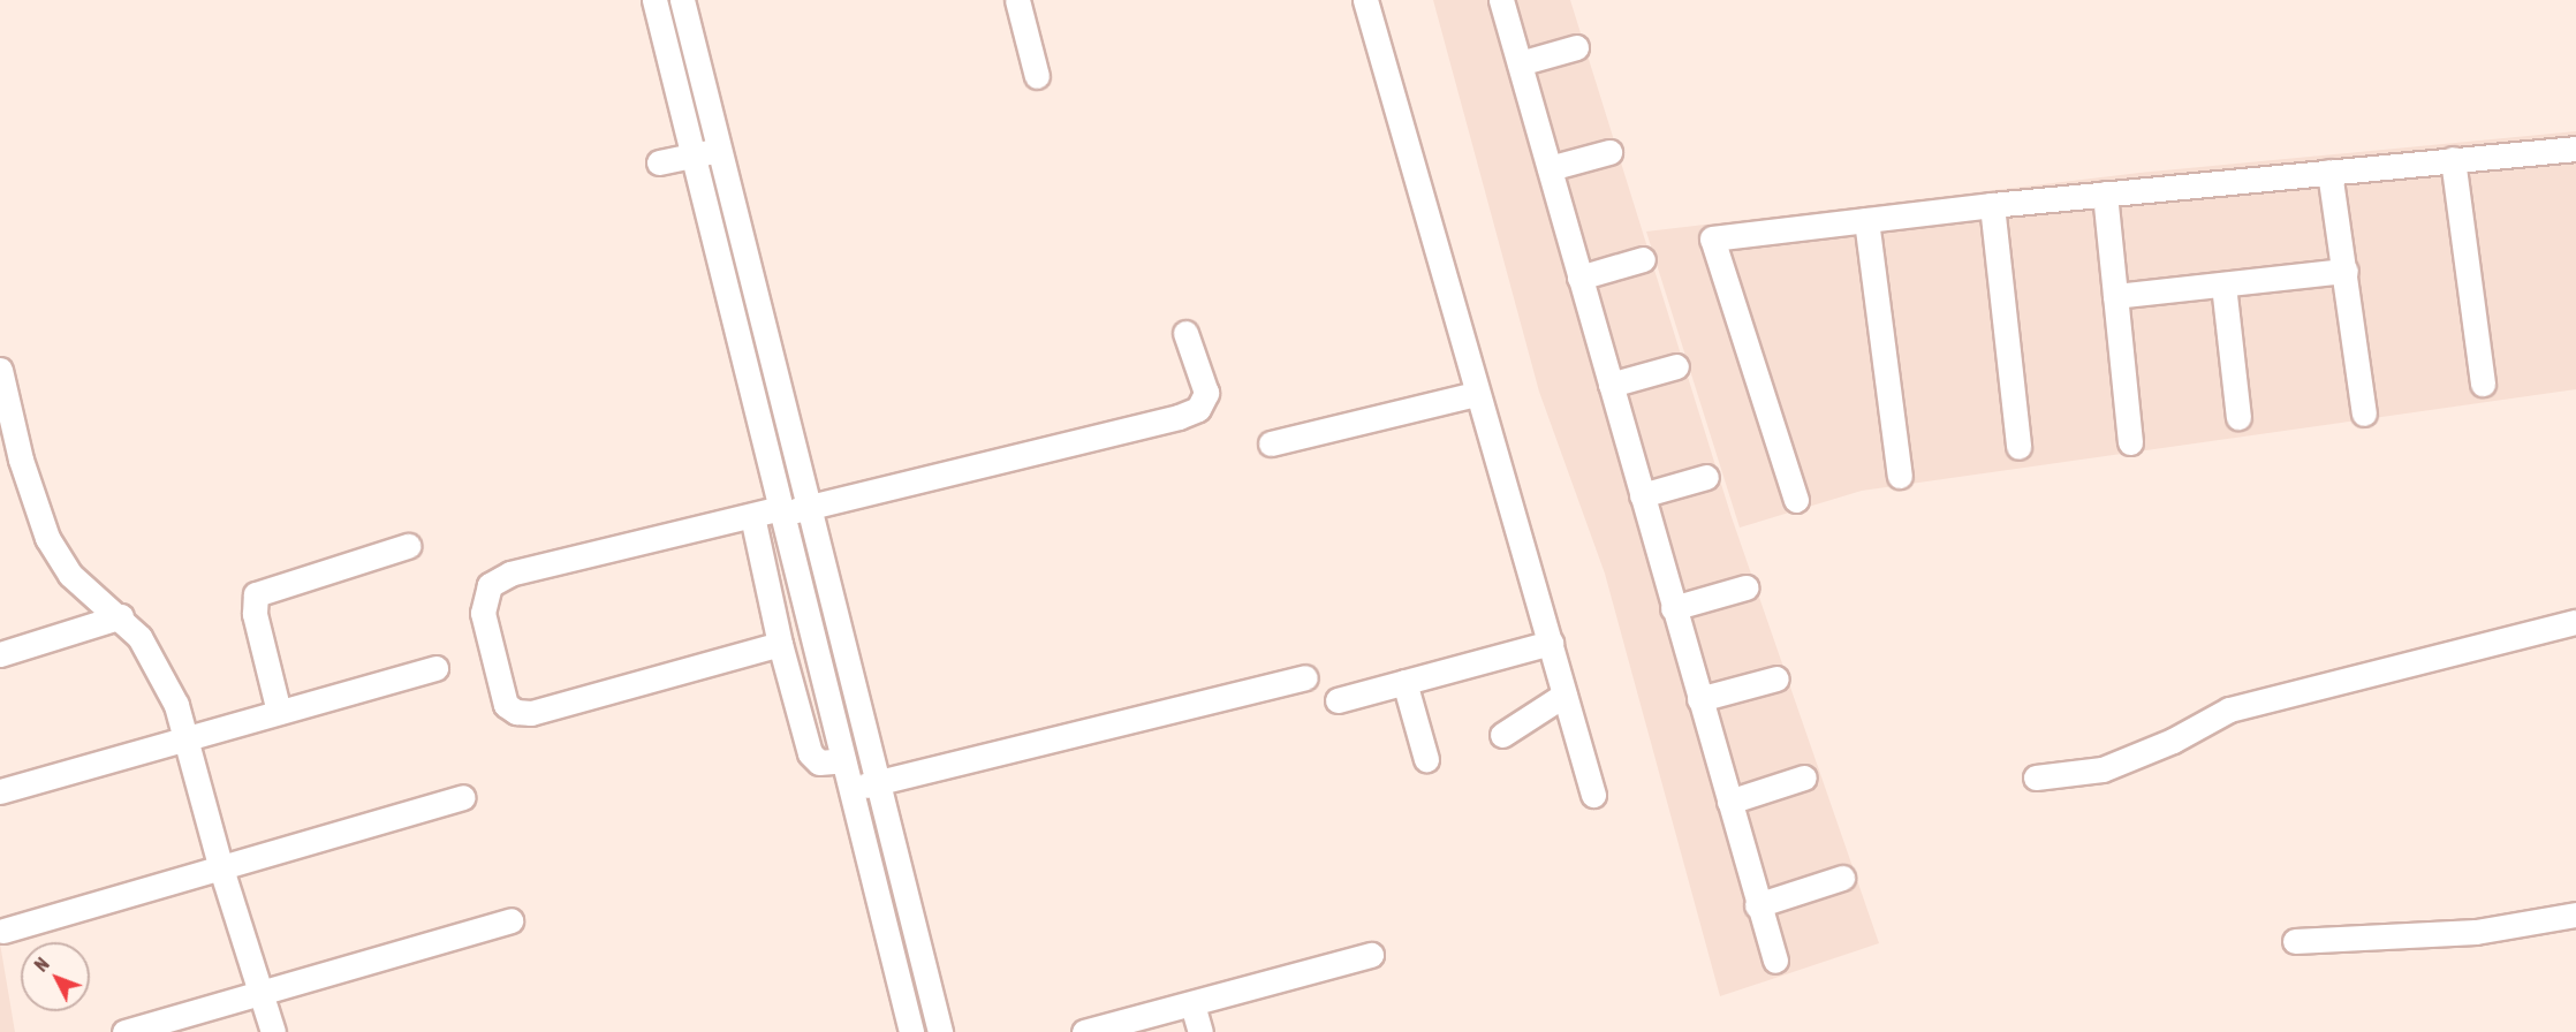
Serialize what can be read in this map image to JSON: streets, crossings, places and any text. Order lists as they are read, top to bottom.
{
  "north": "top left"
}
